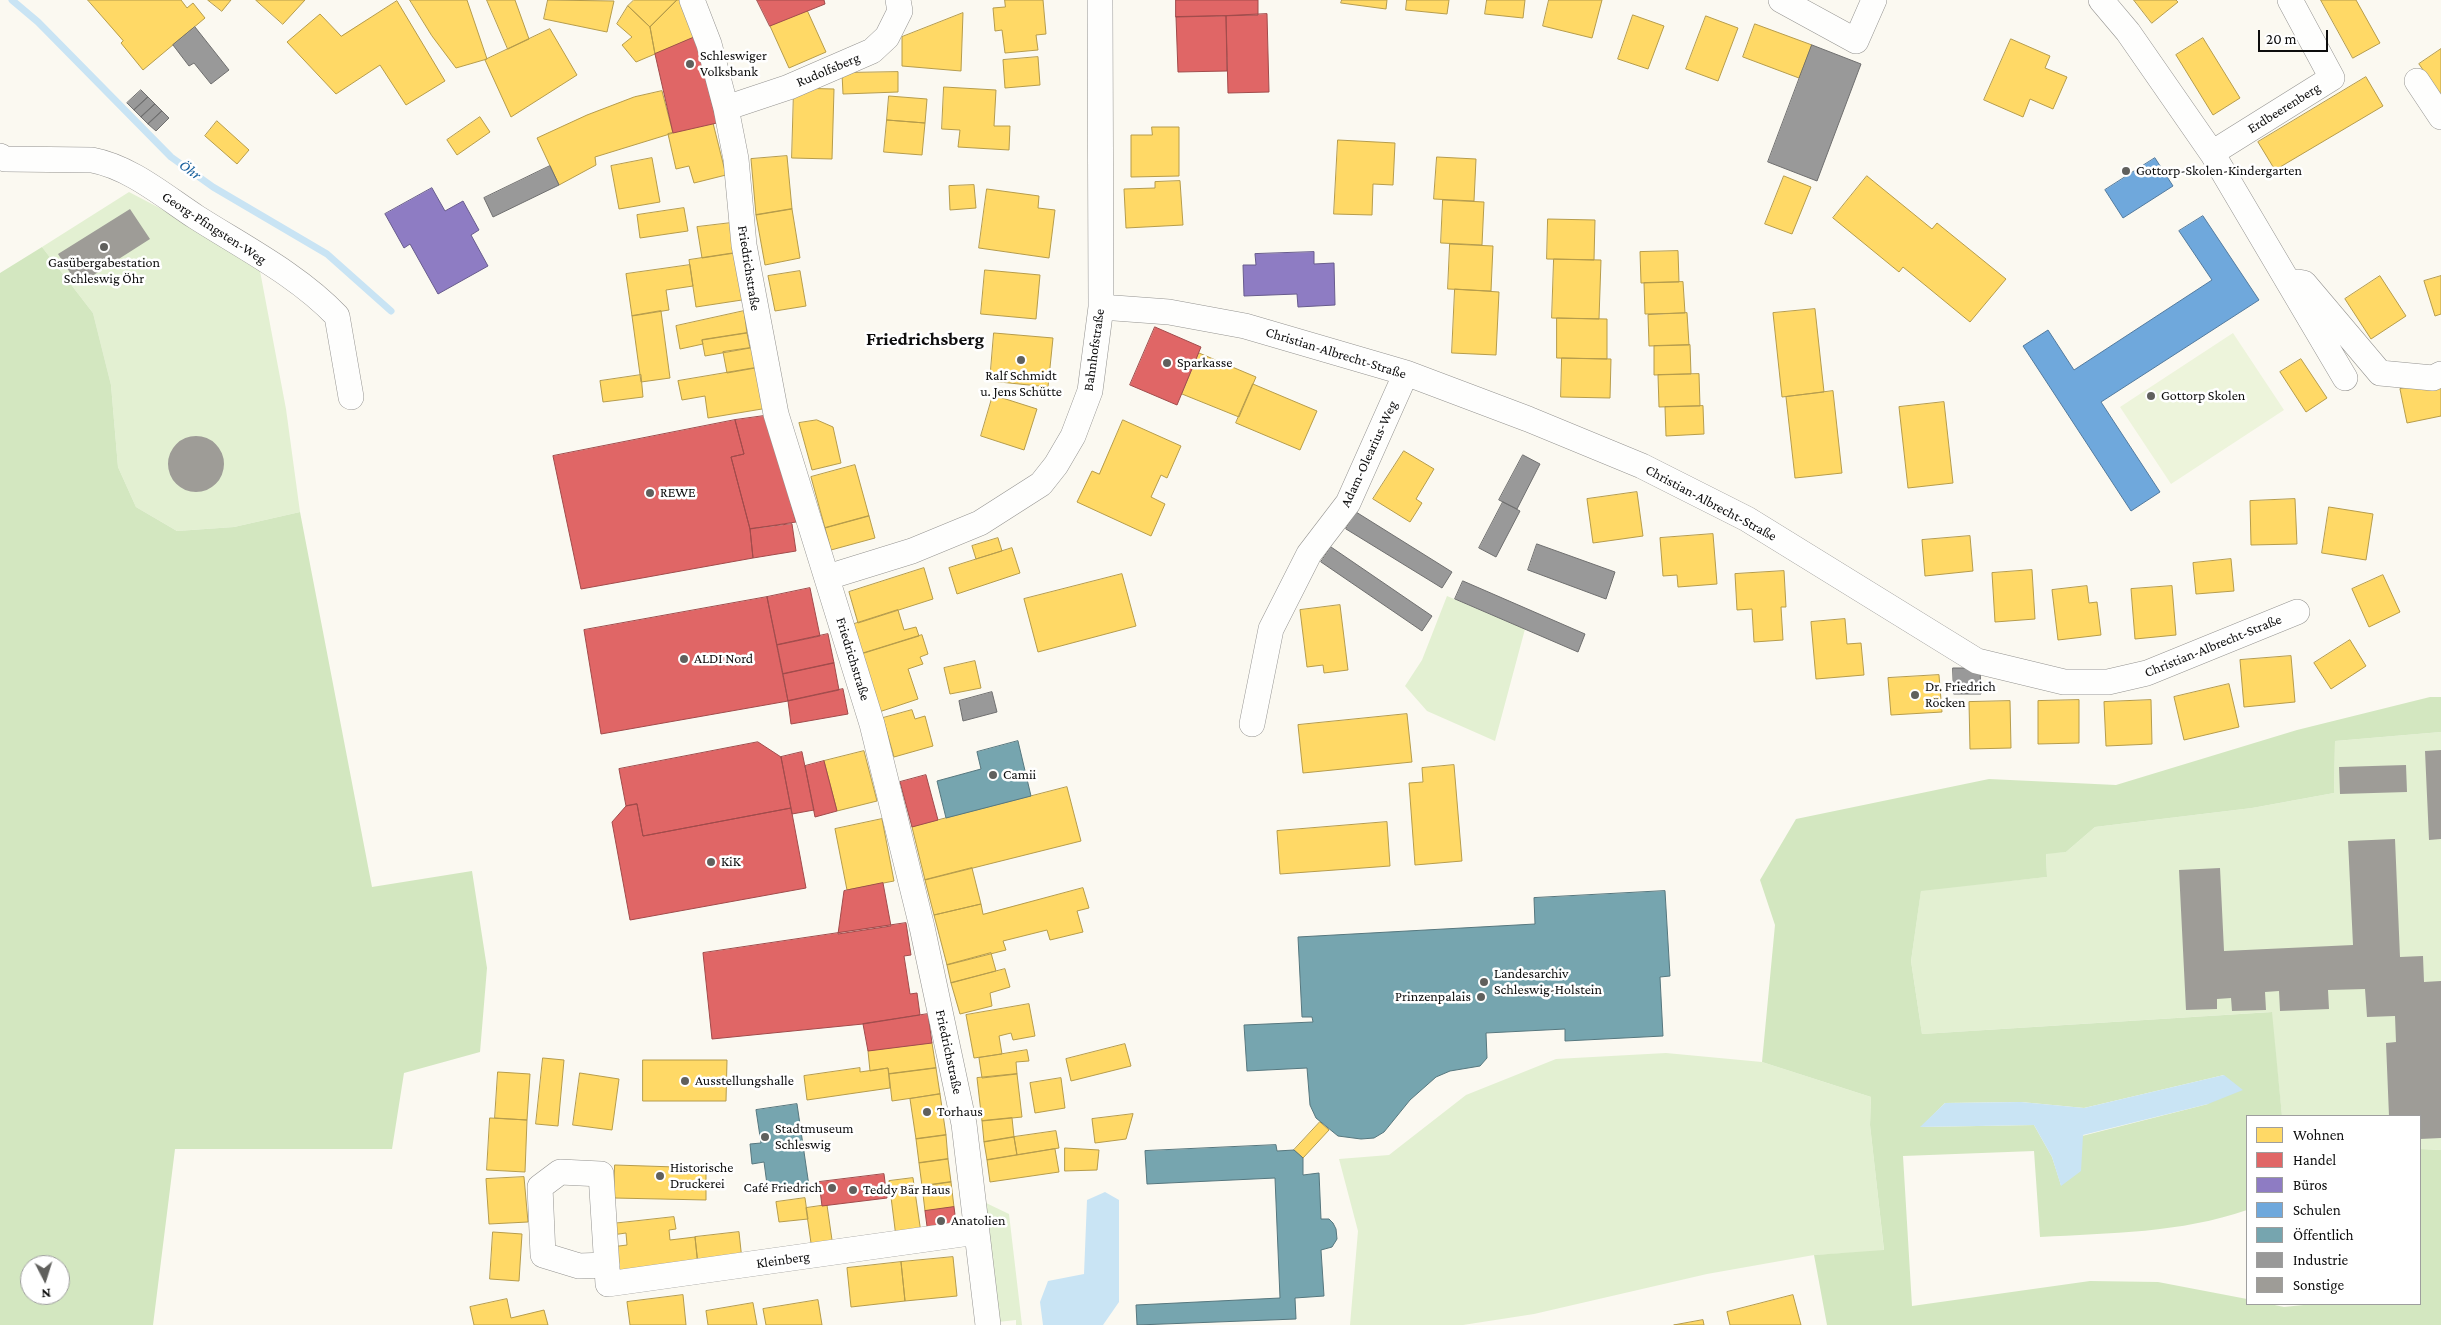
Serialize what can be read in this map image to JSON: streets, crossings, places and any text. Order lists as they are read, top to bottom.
{
  "streets": {
    "street": [
      "Rudolfsberg",
      "Erdbeerenberg",
      "Georg-Pfingsten-Weg",
      "Friedrichstraße",
      "Bahnhofstraße",
      "Christian-Albrecht-Straße",
      "Adam-Olearius-Weg",
      "Kleinberg"
    ]
  },
  "crossings": [
    ["Rudolfsberg", "Friedrichstraße"],
    ["Friedrichstraße", "Bahnhofstraße"],
    ["Friedrichstraße", "Kleinberg"],
    ["Bahnhofstraße", "Christian-Albrecht-Straße"],
    ["Christian-Albrecht-Straße", "Adam-Olearius-Weg"]
  ],
  "districts": ["Friedrichsberg"],
  "water": ["Öhr"],
  "places": [
    "Schleswiger Volksbank",
    "Gottorp-Skolen-Kindergarten",
    "Gasübergabestation Schleswig Öhr",
    "Ralf Schmidt u. Jens Schütte",
    "Sparkasse",
    "Gottorp Skolen",
    "REWE",
    "ALDI Nord",
    "Dr. Friedrich Röcken",
    "Camii",
    "KiK",
    "Landesarchiv Schleswig-Holstein",
    "Prinzenpalais",
    "Ausstellungshalle",
    "Torhaus",
    "Stadtmuseum Schleswig",
    "Historische Druckerei",
    "Café Friedrich",
    "Teddy Bär Haus",
    "Anatolien"
  ],
  "legend": [
    "Wohnen",
    "Handel",
    "Büros",
    "Schulen",
    "Öffentlich",
    "Industrie",
    "Sonstige"
  ],
  "scale_bar": "20 m",
  "north": "bottom"
}
